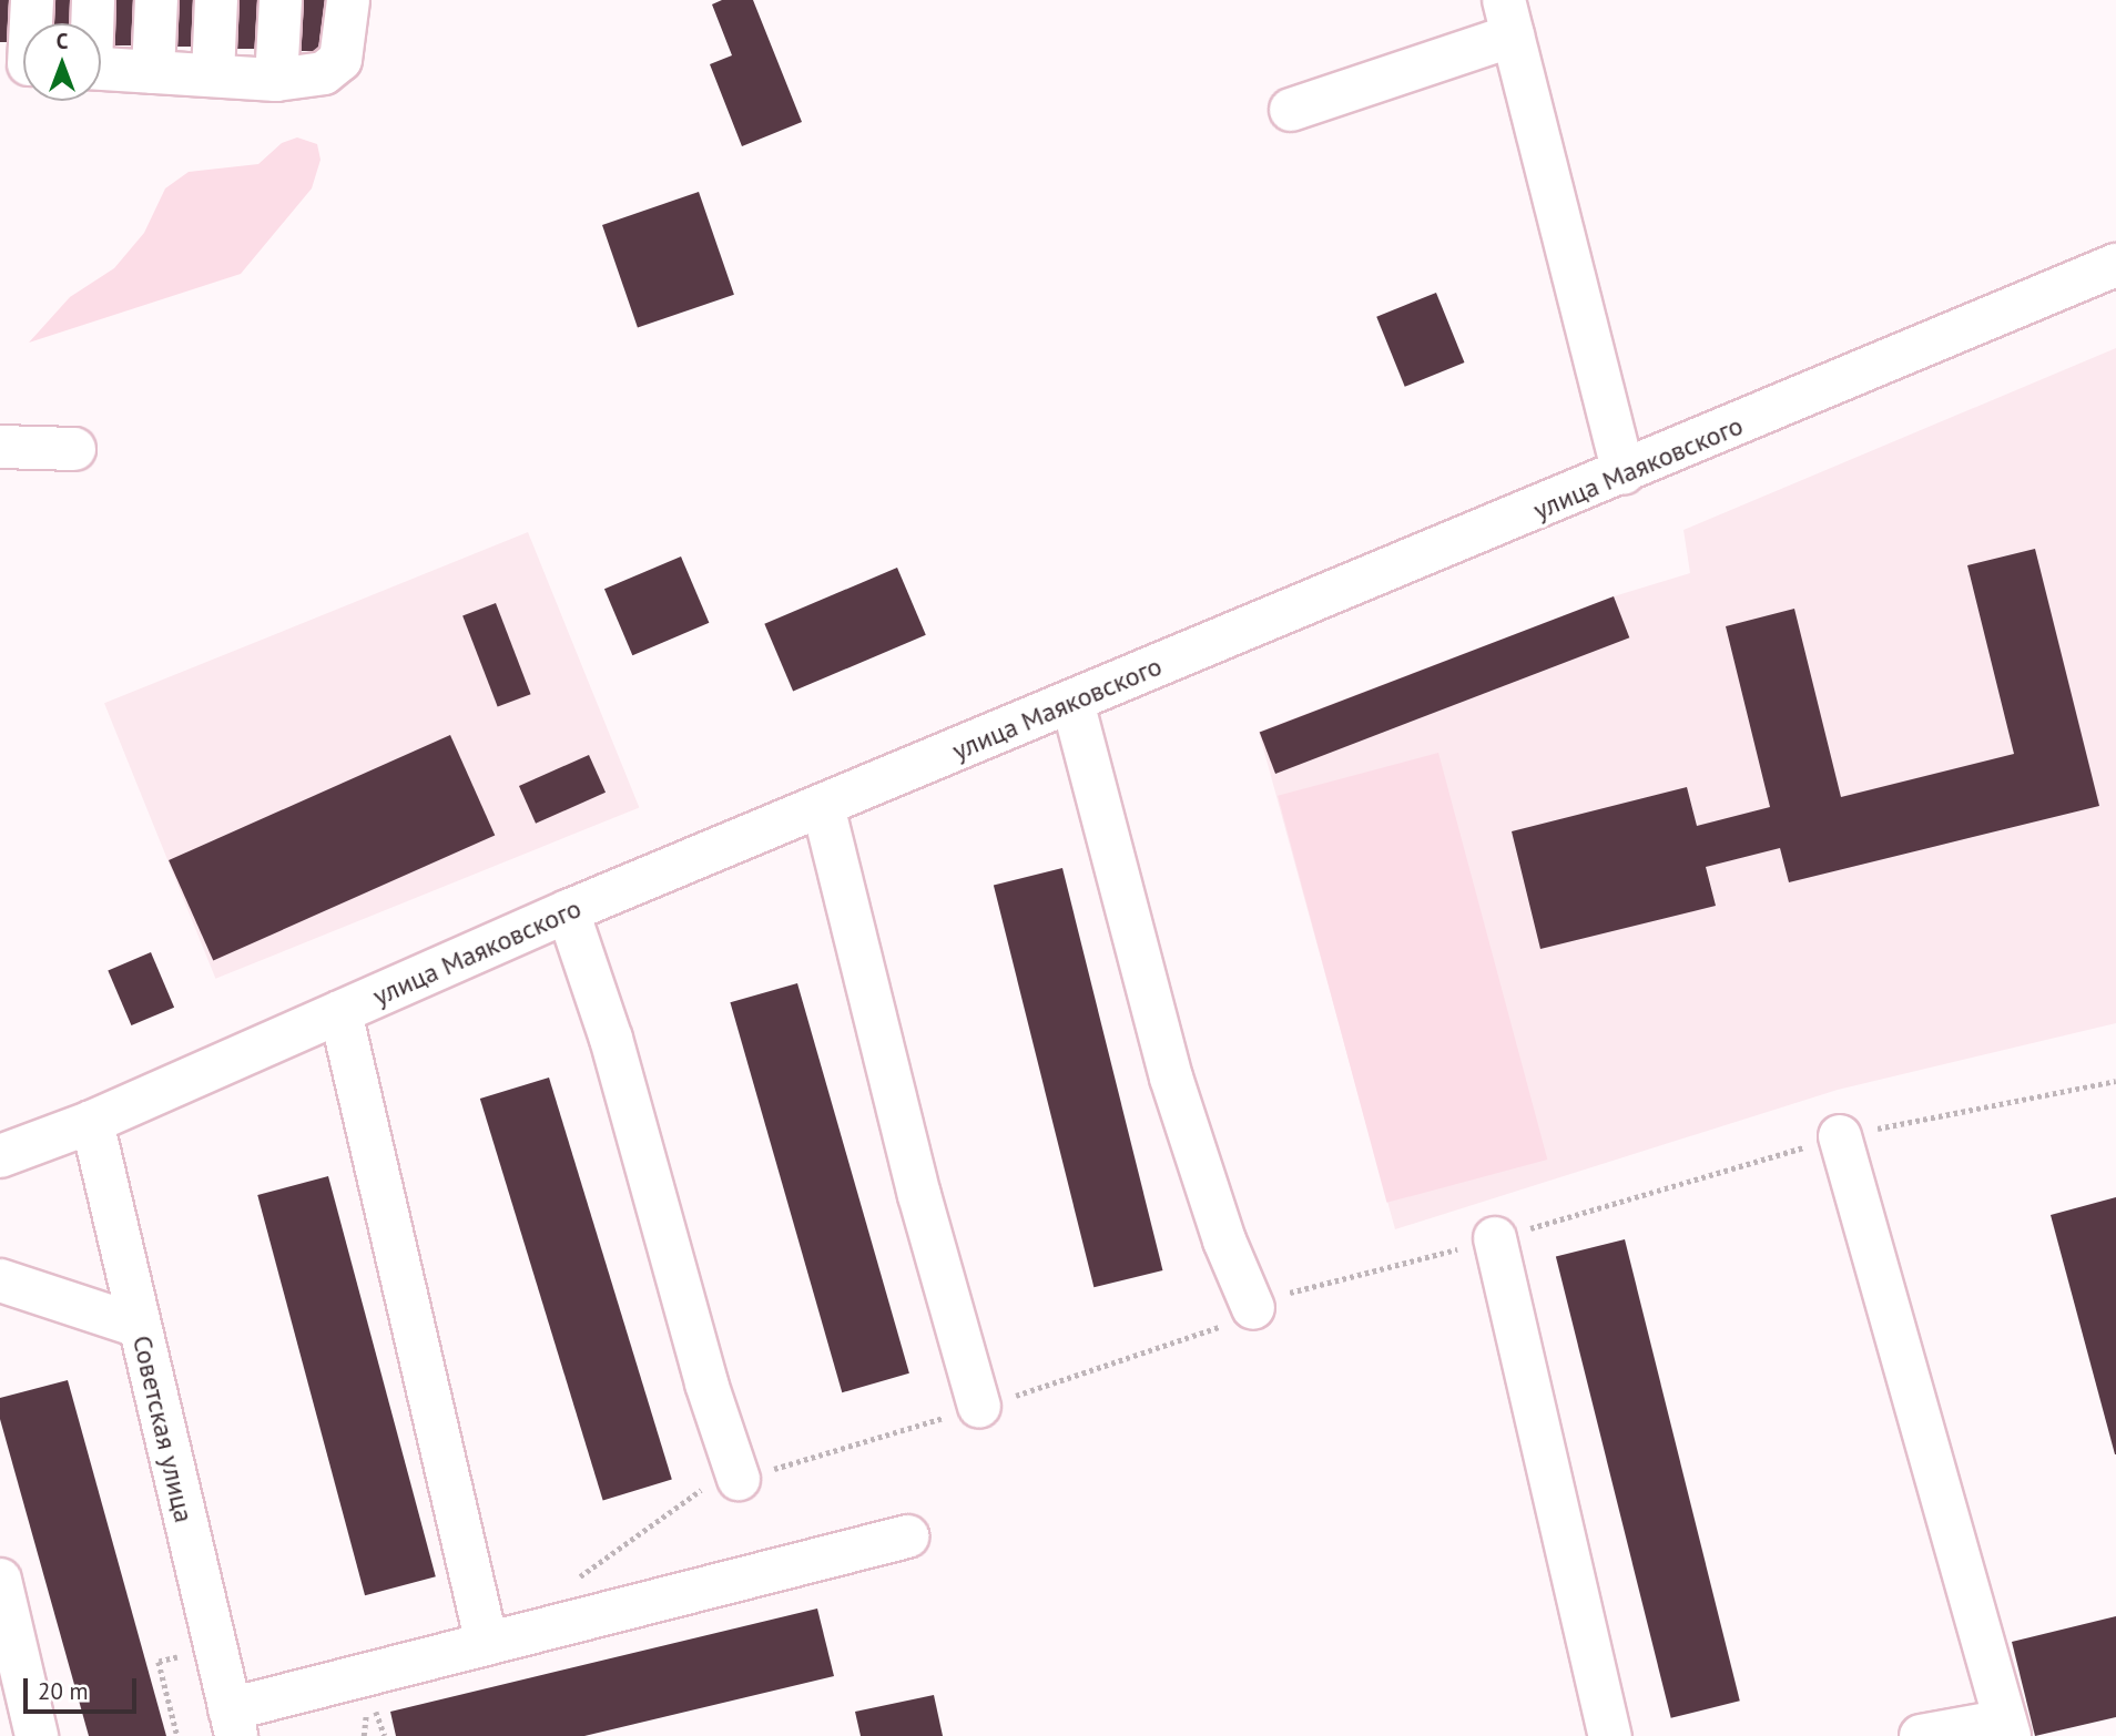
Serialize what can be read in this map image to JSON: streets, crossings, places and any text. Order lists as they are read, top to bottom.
{
  "streets": {
    "street": ["улица Маяковского", "Советская улица"]
  },
  "crossings": [
    ["улица Маяковского", "Советская улица"]
  ],
  "scale_bar": "20 m",
  "north": "top"
}
